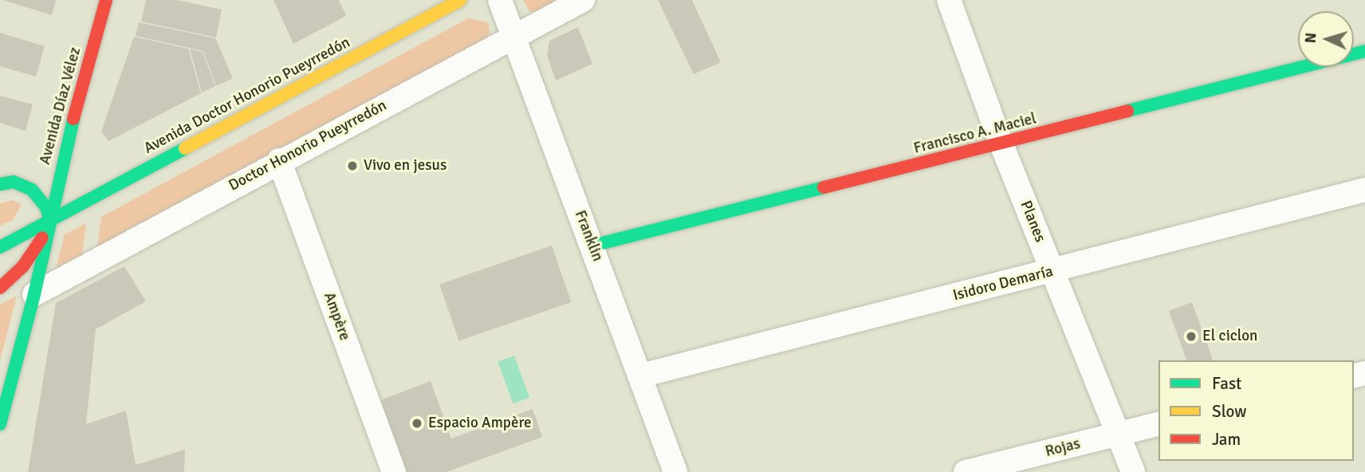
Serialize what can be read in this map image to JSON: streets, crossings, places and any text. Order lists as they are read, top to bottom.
{
  "streets": {
    "main road": ["Avenida Doctor Honorio Pueyrredón", "Avenida Díaz Vélez", "Francisco A. Maciel"],
    "street": [
      "Doctor Honorio Pueyrredón",
      "Planes",
      "Franklin",
      "Isidoro Demaría",
      "Ampère",
      "Rojas"
    ]
  },
  "crossings": [
    ["Avenida Doctor Honorio Pueyrredón", "Avenida Díaz Vélez"],
    ["Avenida Díaz Vélez", "Doctor Honorio Pueyrredón"],
    ["Francisco A. Maciel", "Planes"],
    ["Francisco A. Maciel", "Franklin"],
    ["Doctor Honorio Pueyrredón", "Franklin"],
    ["Doctor Honorio Pueyrredón", "Ampère"],
    ["Planes", "Isidoro Demaría"],
    ["Planes", "Rojas"],
    ["Franklin", "Isidoro Demaría"]
  ],
  "places": ["Vivo en jesus", "El ciclon", "Espacio Ampère"],
  "legend": ["Fast", "Slow", "Jam"],
  "north": "left"
}
